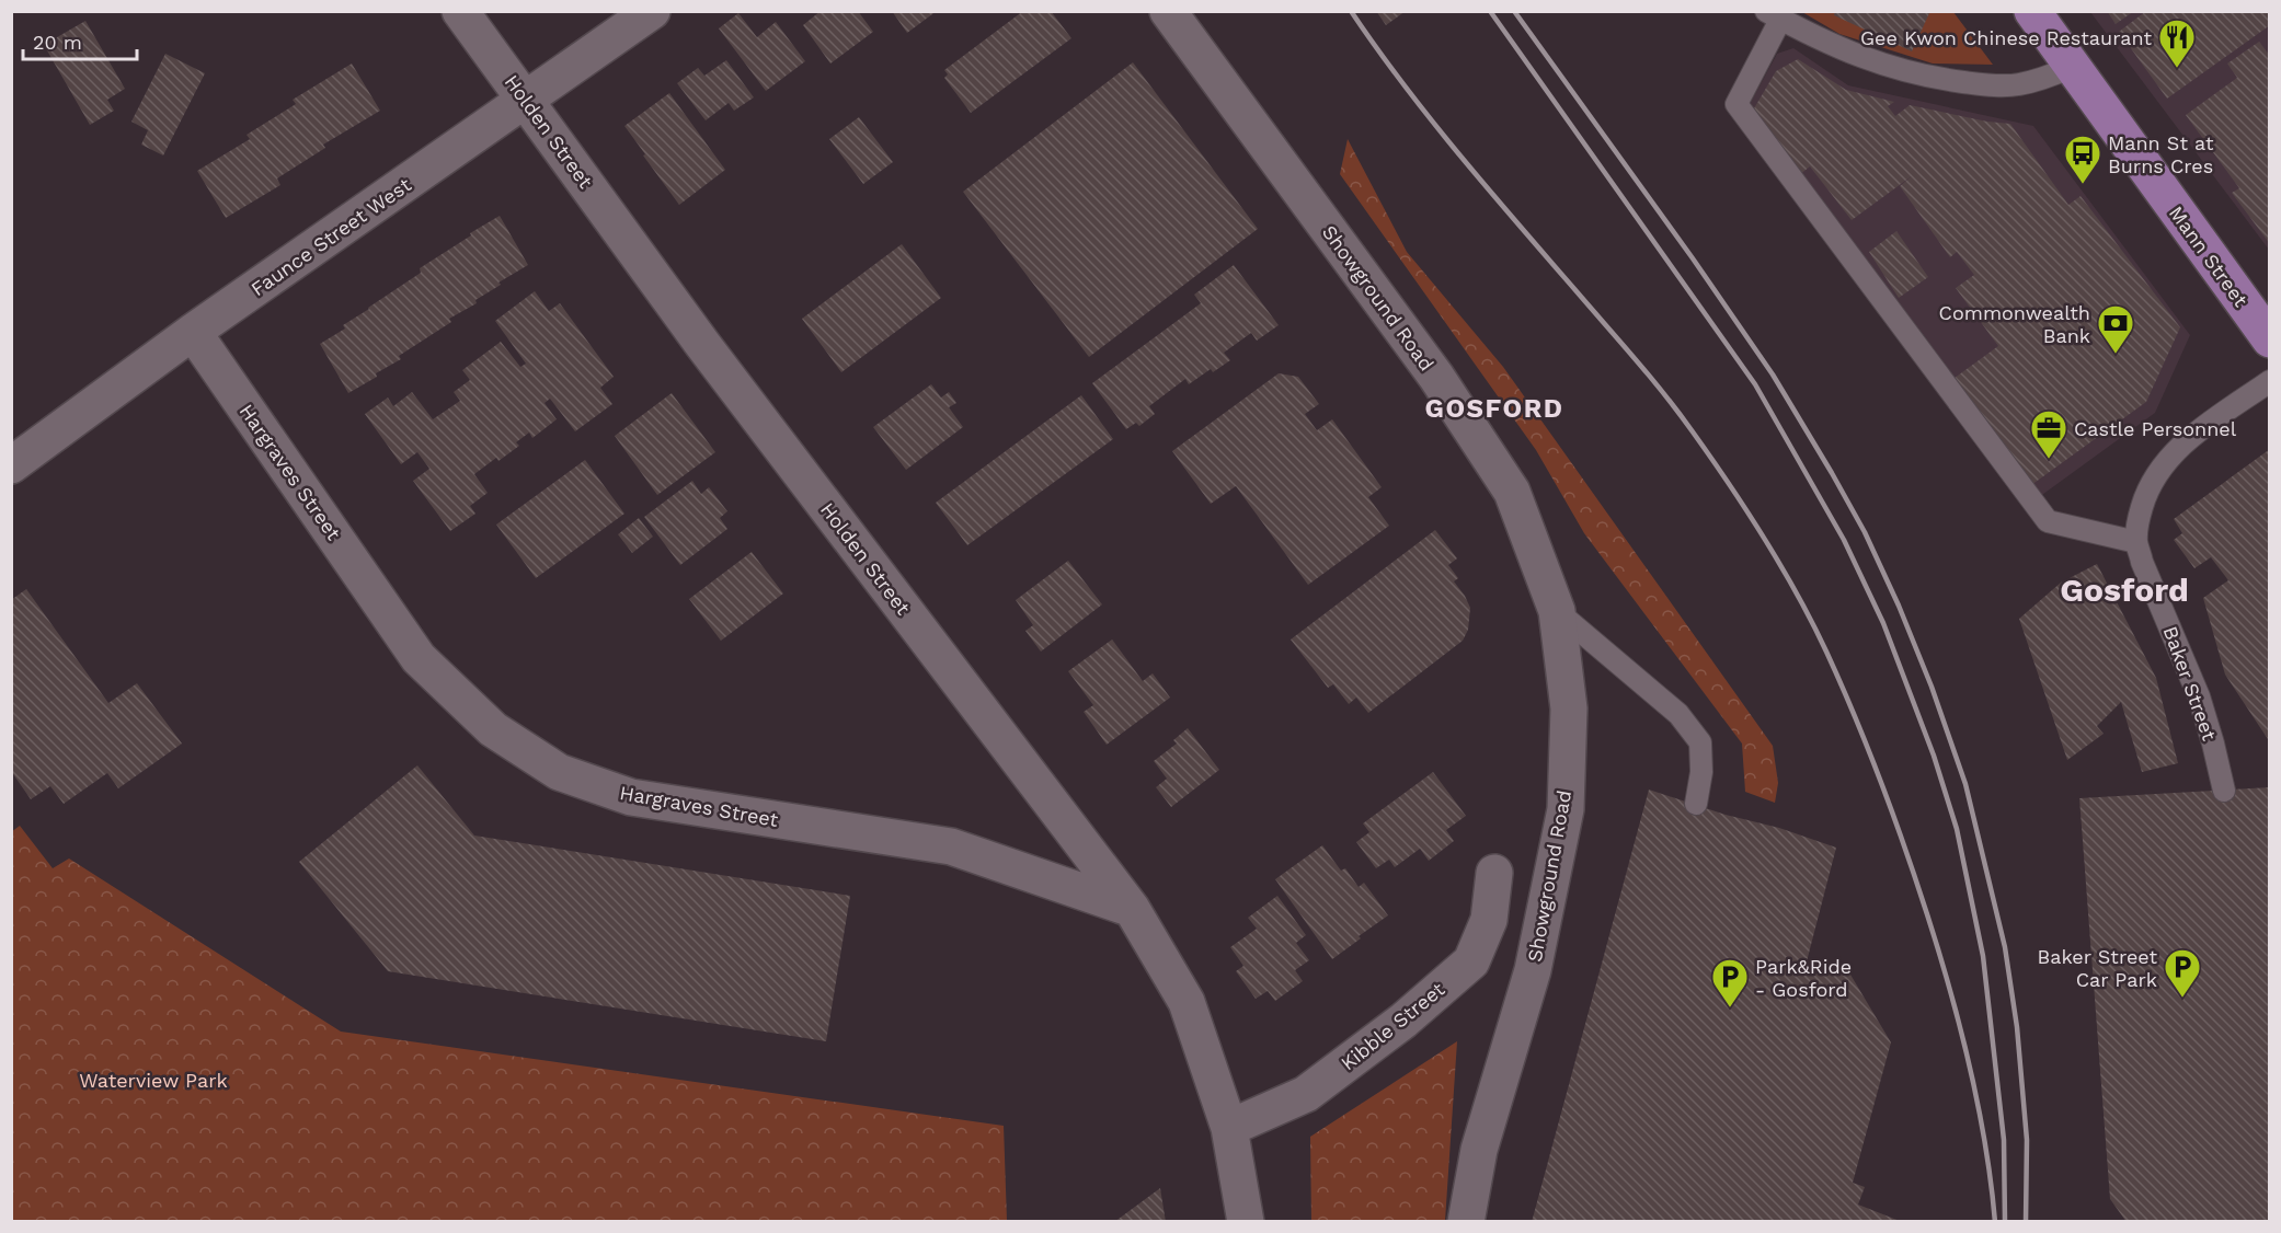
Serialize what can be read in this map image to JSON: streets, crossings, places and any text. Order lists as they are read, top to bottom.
{
  "streets": {
    "main road": ["Mann Street"],
    "street": [
      "Holden Street",
      "Faunce Street West",
      "Showground Road",
      "Hargraves Street",
      "Kibble Street"
    ],
    "lane": ["Baker Street"]
  },
  "crossings": [
    ["Holden Street", "Faunce Street West"],
    ["Holden Street", "Hargraves Street"],
    ["Holden Street", "Kibble Street"],
    ["Faunce Street West", "Hargraves Street"]
  ],
  "districts": ["GOSFORD", "Gosford"],
  "parks": ["Waterview Park"],
  "places": {
    "restaurant": ["Gee Kwon Chinese Restaurant"],
    "bus stop": ["Mann St at Burns Cres"],
    "bank": ["Commonwealth Bank"],
    "office": ["Castle Personnel"],
    "parking": ["Baker Street Car Park", "Park&Ride - Gosford"]
  },
  "scale_bar": "20 m"
}
